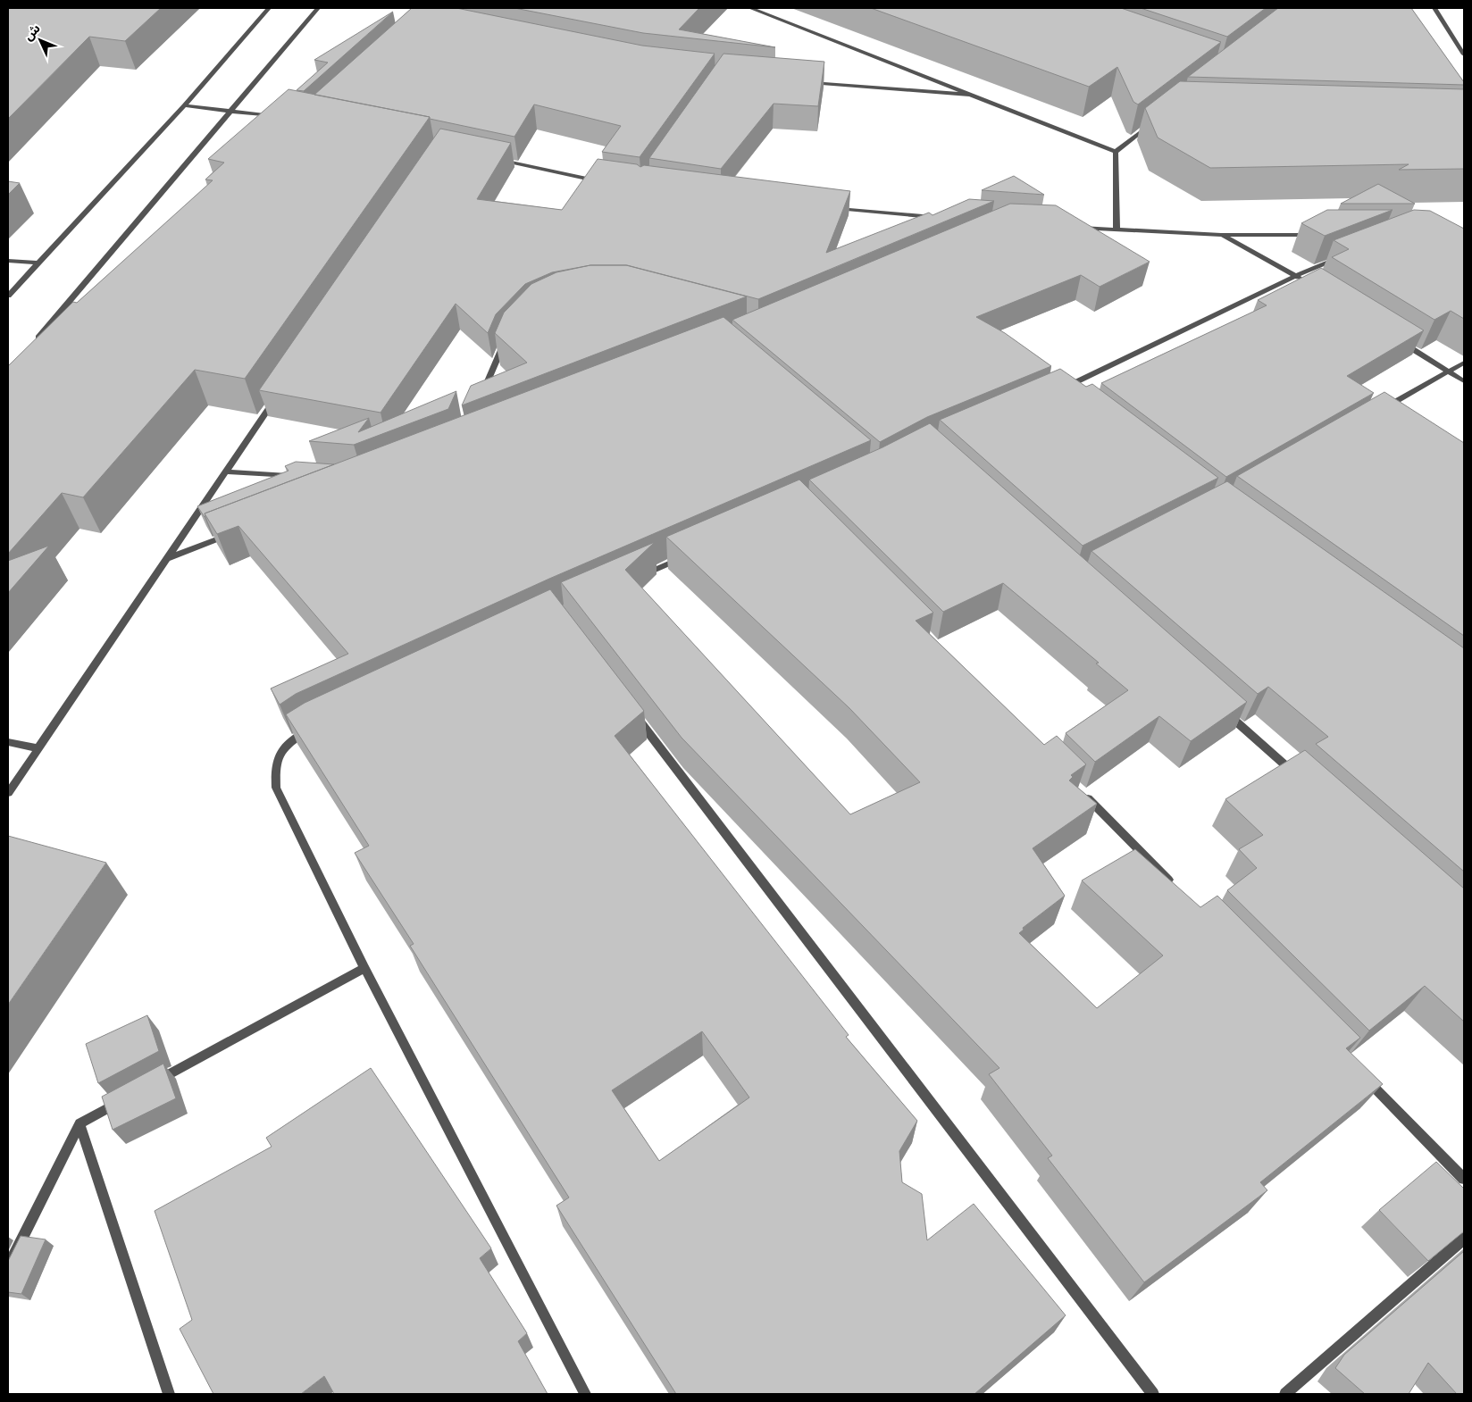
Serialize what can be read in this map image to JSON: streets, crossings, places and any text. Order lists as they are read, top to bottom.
{
  "north": "top left"
}
